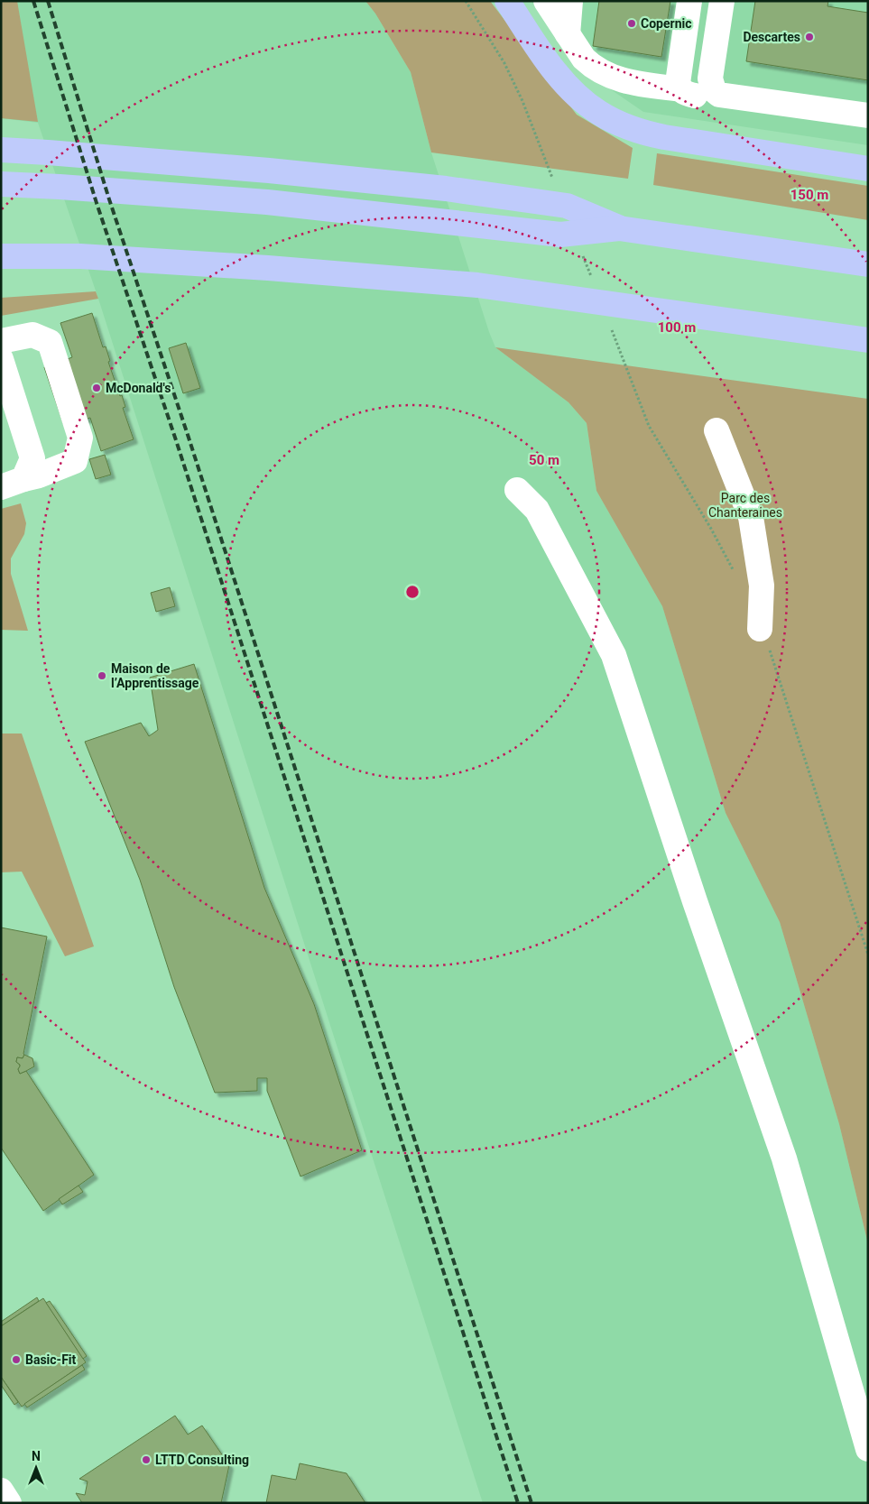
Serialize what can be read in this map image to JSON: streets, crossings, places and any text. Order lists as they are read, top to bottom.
{
  "parks": ["Parc des Chanteraines"],
  "places": [
    "Copernic",
    "Descartes",
    "McDonald's",
    "Maison de l’Apprentissage",
    "Basic-Fit",
    "LTTD Consulting"
  ],
  "north": "top",
  "rings": ["150 m", "100 m", "50 m"]
}
